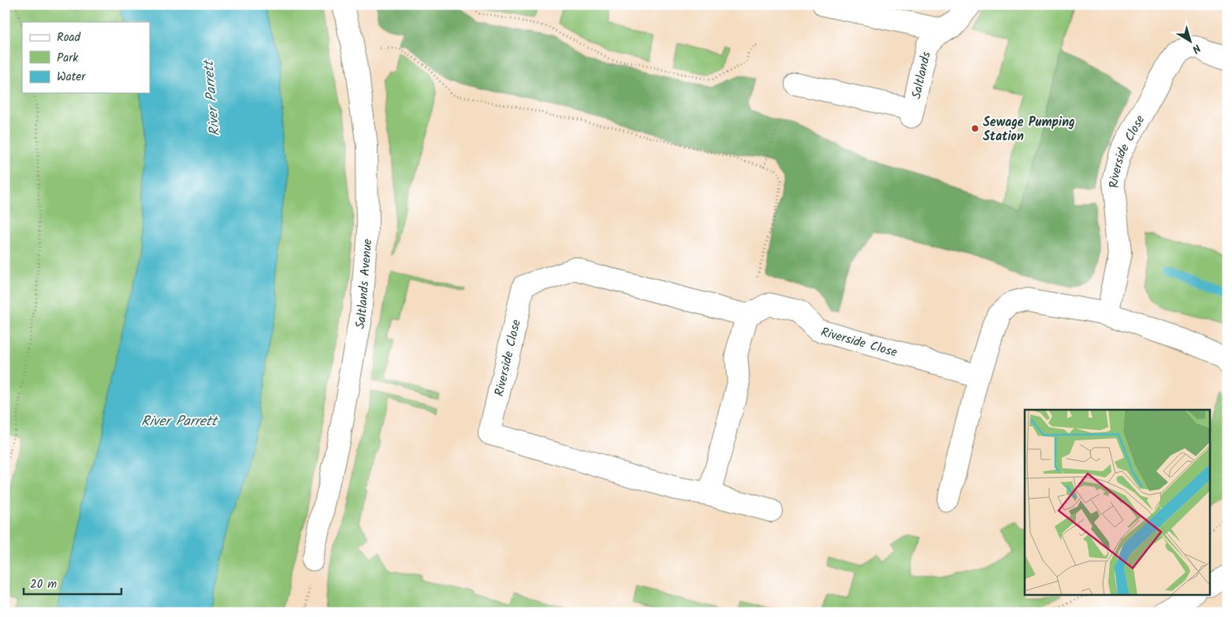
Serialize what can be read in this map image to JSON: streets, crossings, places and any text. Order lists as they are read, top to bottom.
{
  "streets": {
    "street": ["Saltlands", "Riverside Close", "Saltlands Avenue"]
  },
  "water": ["River Parrett"],
  "places": ["Sewage Pumping Station"],
  "legend": ["Road", "Park", "Water"],
  "scale_bar": "20 m",
  "north": "bottom right"
}
